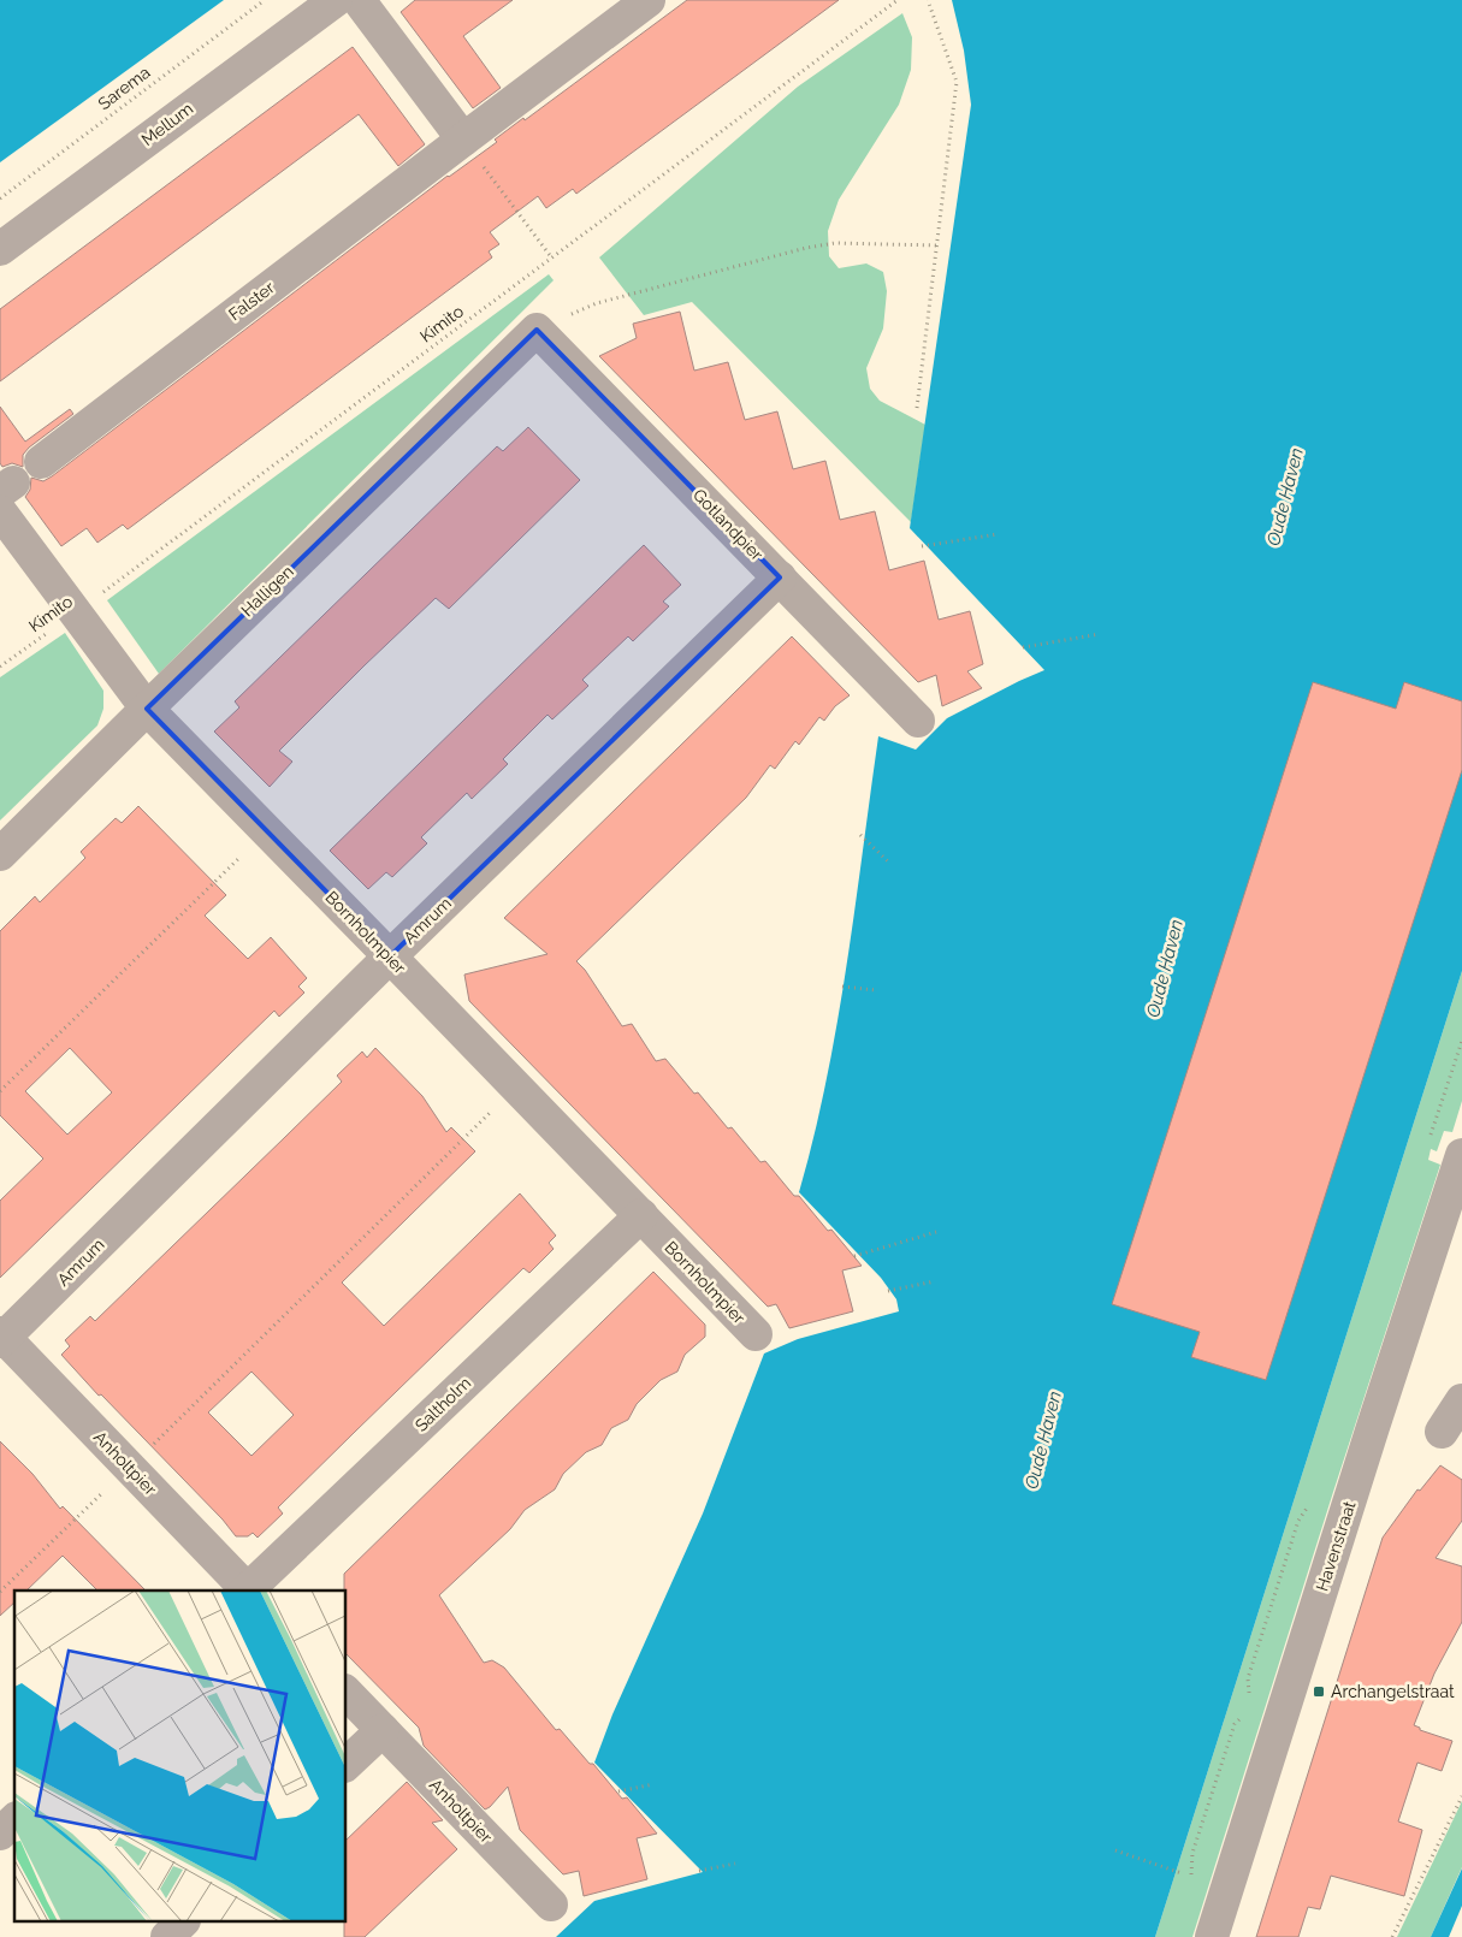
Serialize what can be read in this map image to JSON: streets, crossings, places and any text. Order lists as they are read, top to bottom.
{
  "streets": {
    "street": [
      "Mellum",
      "Falster",
      "Gotlandpier",
      "Halligen",
      "Amrum",
      "Bornholmpier",
      "Saltholm",
      "Anholtpier",
      "Havenstraat"
    ],
    "path": ["Sarema", "Kimito"]
  },
  "crossings": [
    ["Kimito", "Bornholmpier"],
    ["Gotlandpier", "Halligen"],
    ["Gotlandpier", "Amrum"],
    ["Halligen", "Bornholmpier"],
    ["Amrum", "Bornholmpier"],
    ["Amrum", "Anholtpier"],
    ["Bornholmpier", "Saltholm"]
  ],
  "water": ["Oude Haven"],
  "places": {
    "transit": ["Archangelstraat"]
  }
}
